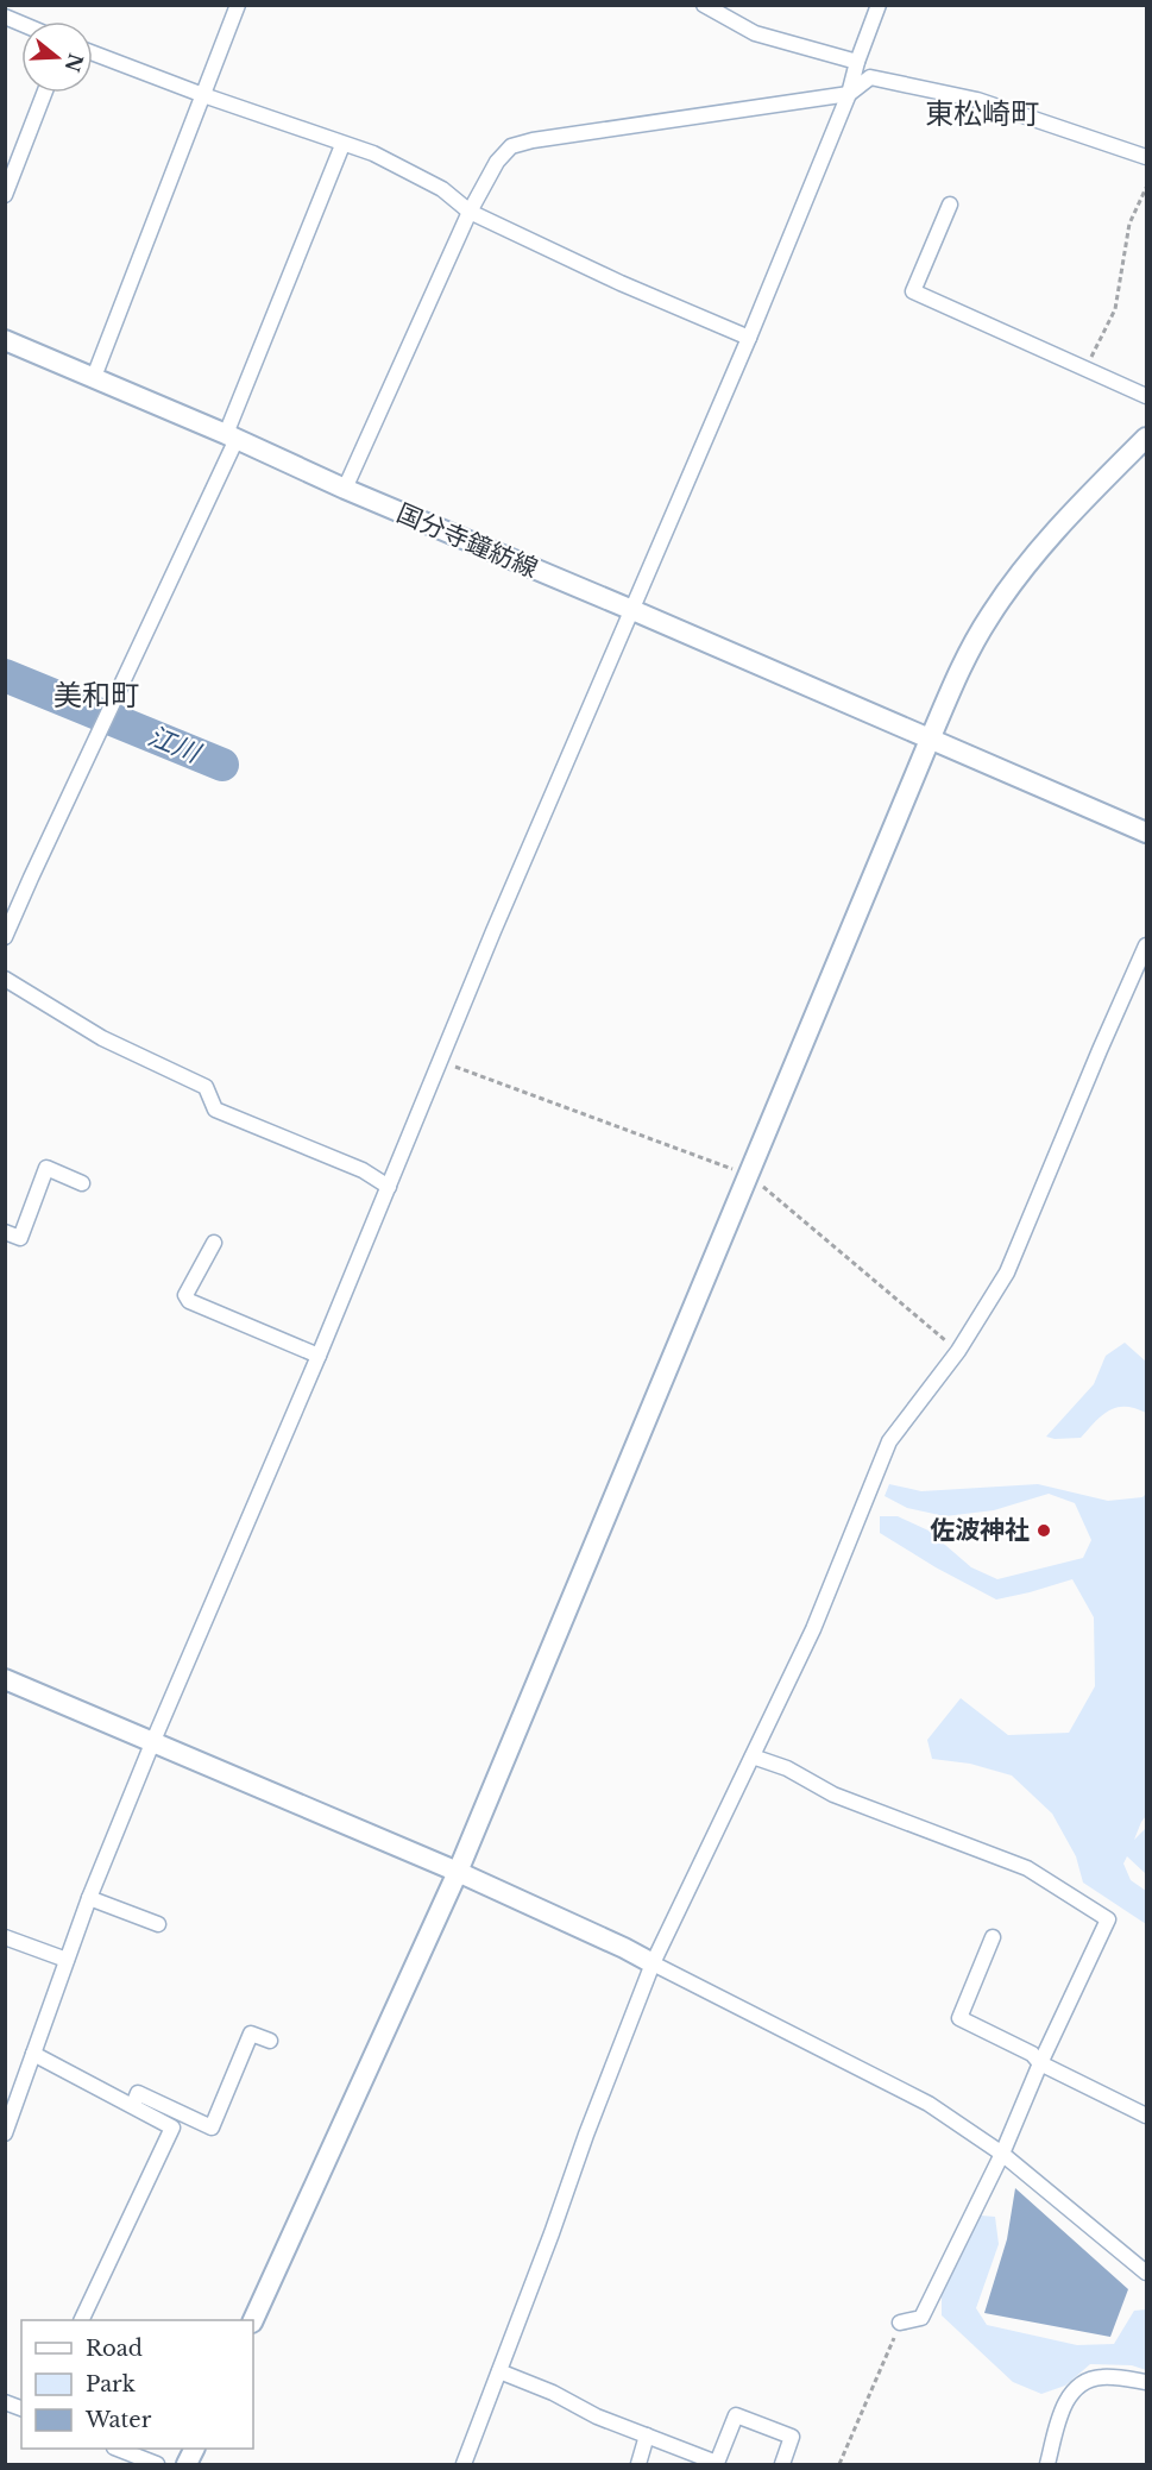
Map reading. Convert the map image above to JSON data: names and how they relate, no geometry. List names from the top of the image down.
{
  "streets": {
    "street": ["国分寺鐘紡線"]
  },
  "districts": ["東松崎町", "美和町"],
  "water": ["江川"],
  "places": ["佐波神社"],
  "legend": ["Road", "Park", "Water"],
  "north": "right"
}
